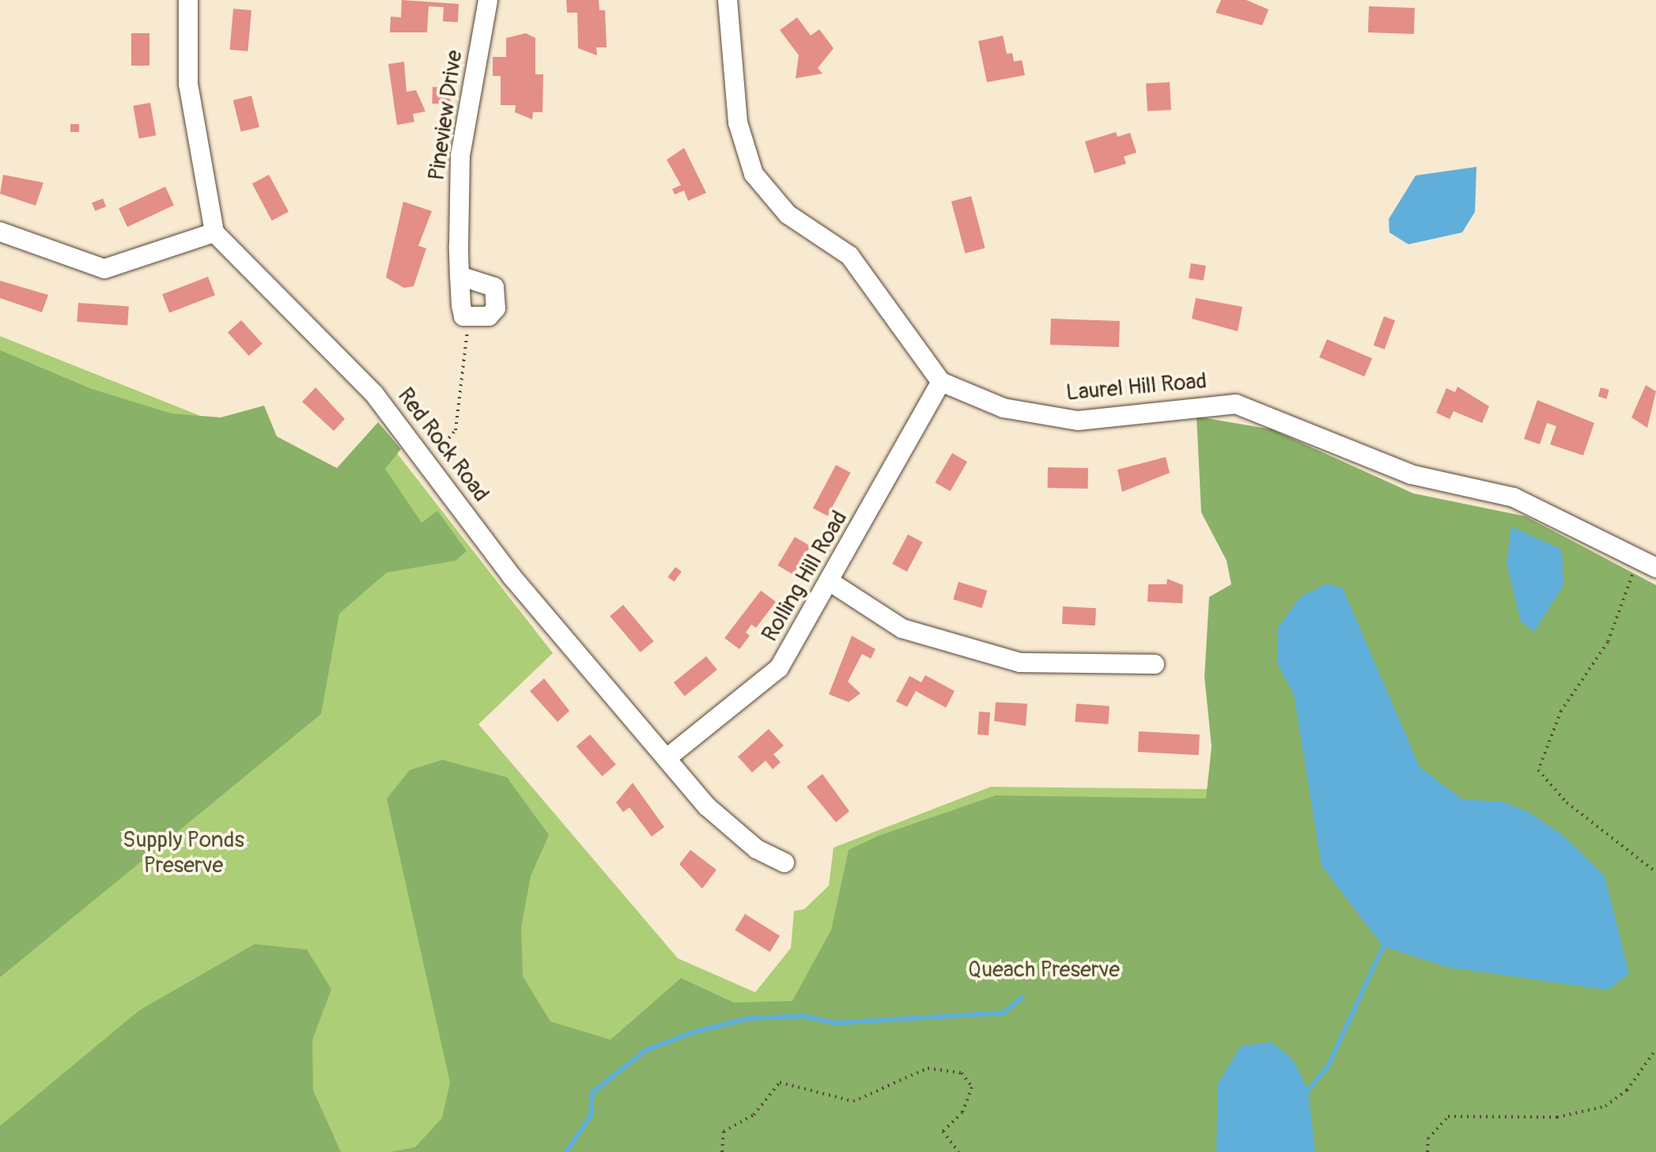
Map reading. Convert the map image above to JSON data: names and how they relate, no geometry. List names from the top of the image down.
{
  "streets": {
    "street": [
      "Pineview Drive",
      "Laurel Hill Road",
      "Red Rock Road",
      "Rolling Hill Road"
    ]
  },
  "crossings": [
    ["Laurel Hill Road", "Rolling Hill Road"],
    ["Red Rock Road", "Rolling Hill Road"]
  ],
  "parks": ["Supply Ponds Preserve", "Queach Preserve"]
}
